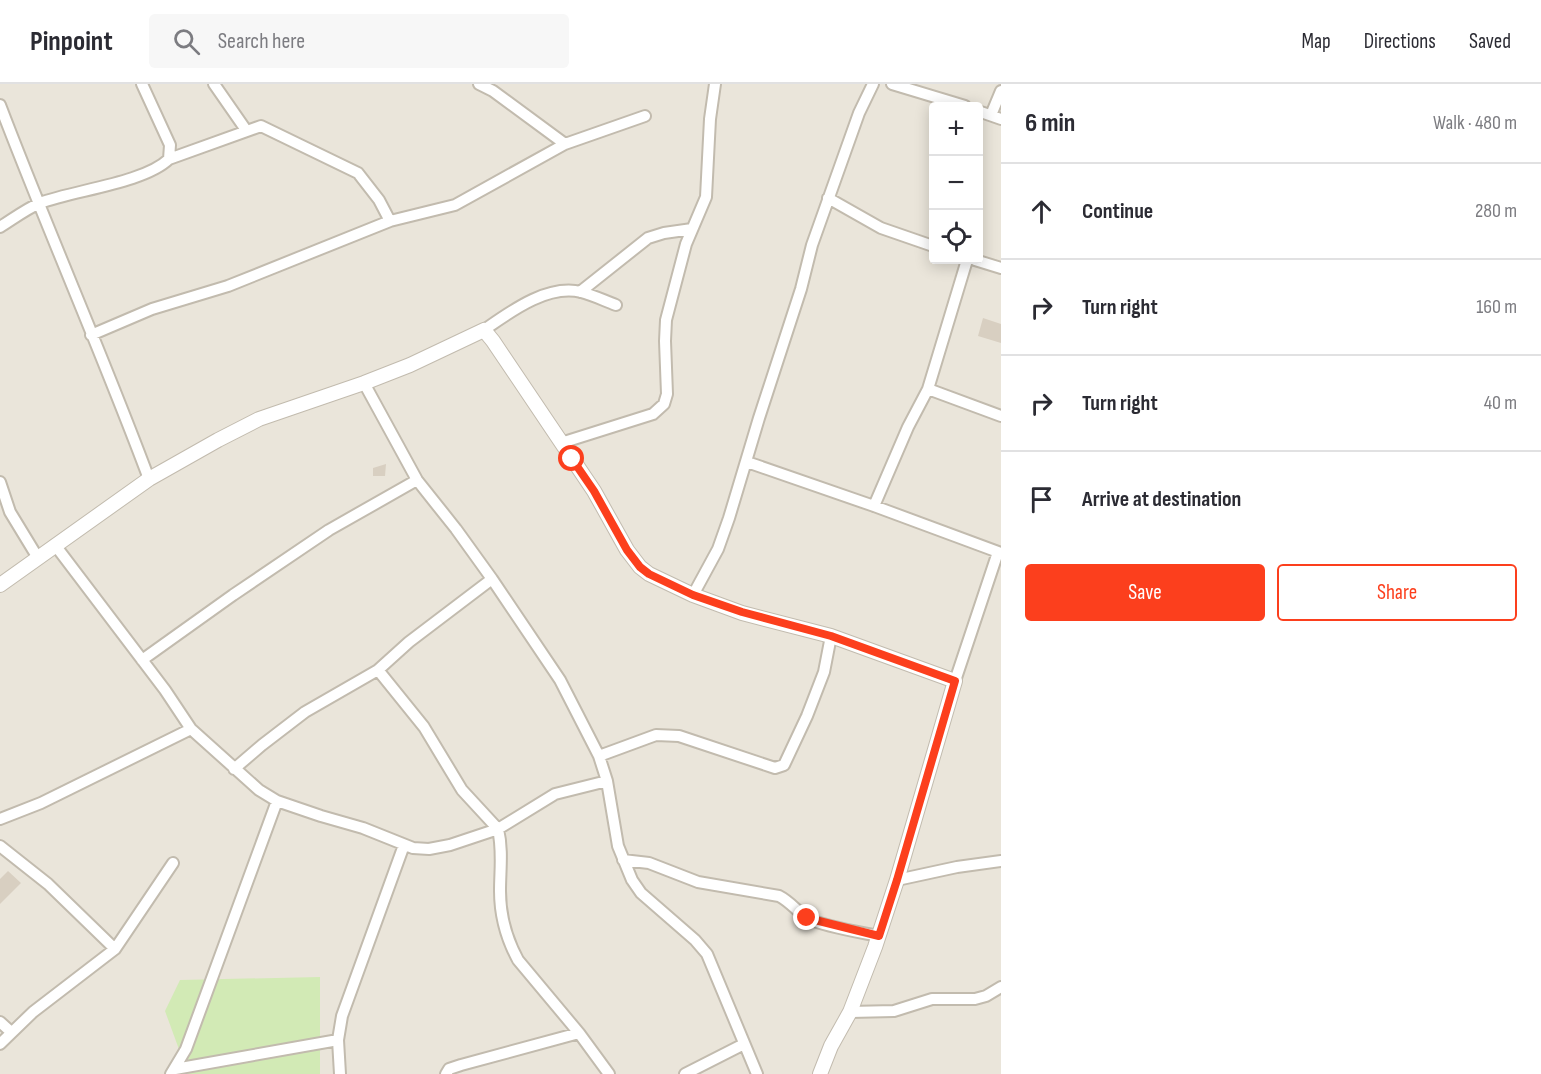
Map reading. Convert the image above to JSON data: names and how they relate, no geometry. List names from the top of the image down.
{
  "page": {
    "header": "Pinpoint",
    "search": "Search here",
    "nav": ["Map", "Directions", "Saved"],
    "heading": ["6 min", "Walk · 480 m"],
    "map_buttons": ["+", "−"],
    "list": [
      ["Continue", "280 m"],
      ["Turn right", "160 m"],
      ["Turn right", "40 m"],
      "Arrive at destination"
    ],
    "buttons": ["Save", "Share"]
  }
}
